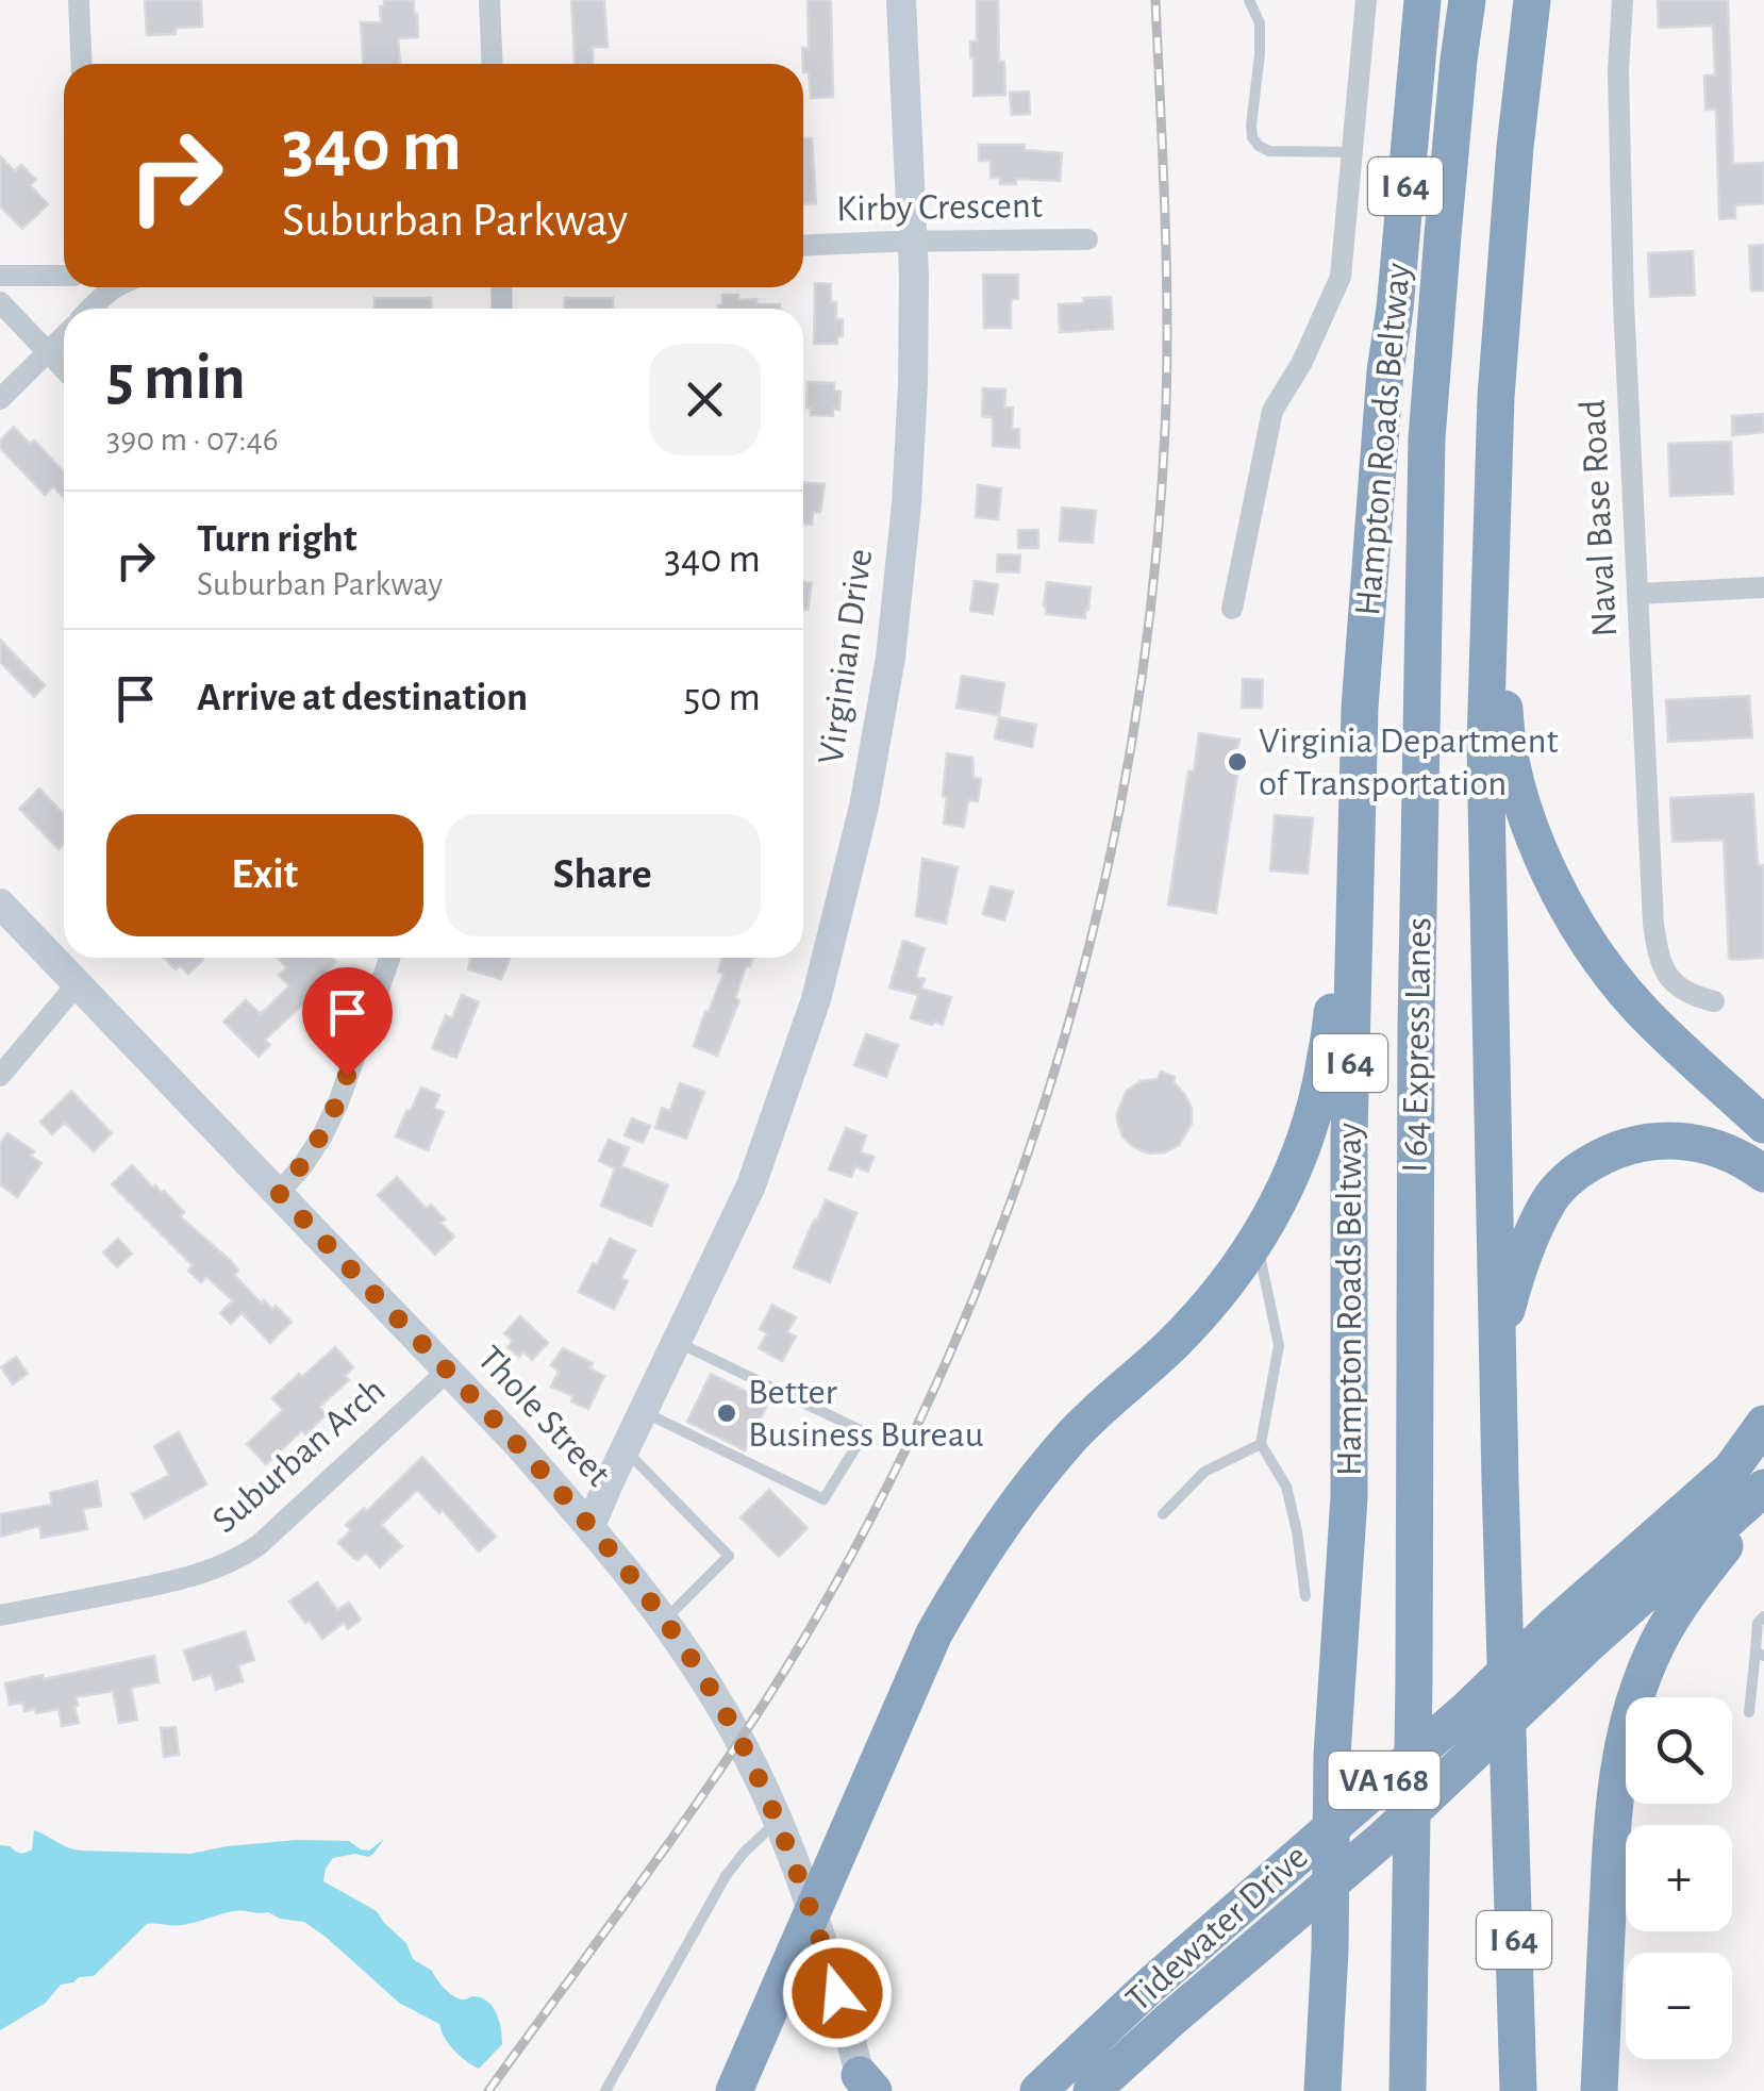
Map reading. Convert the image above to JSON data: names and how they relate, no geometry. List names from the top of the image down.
{
  "streets": {
    "highway": [
      "I 64",
      "Hampton Roads Beltway",
      "I 64 Express Lanes",
      "VA 168",
      "Tidewater Drive"
    ],
    "street": [
      "Kirby Crescent",
      "Naval Base Road",
      "Virginian Drive",
      "Thole Street",
      "Suburban Arch"
    ]
  },
  "crossings": [
    ["Kirby Crescent", "Virginian Drive"],
    ["Virginian Drive", "Thole Street"],
    ["Thole Street", "Suburban Arch"]
  ],
  "places": ["Virginia Department of Transportation", "Better Business Bureau"],
  "page": {
    "turn": ["340 m", "Suburban Parkway"],
    "heading": ["5 min", "390 m · 07:46"],
    "list": [
      {
        "name": "Turn right",
        "note": "Suburban Parkway",
        "value": "340 m"
      },
      {
        "name": "Arrive at destination",
        "value": "50 m"
      }
    ],
    "buttons": ["Exit", "Share"],
    "map_buttons": ["+", "−"]
  }
}
